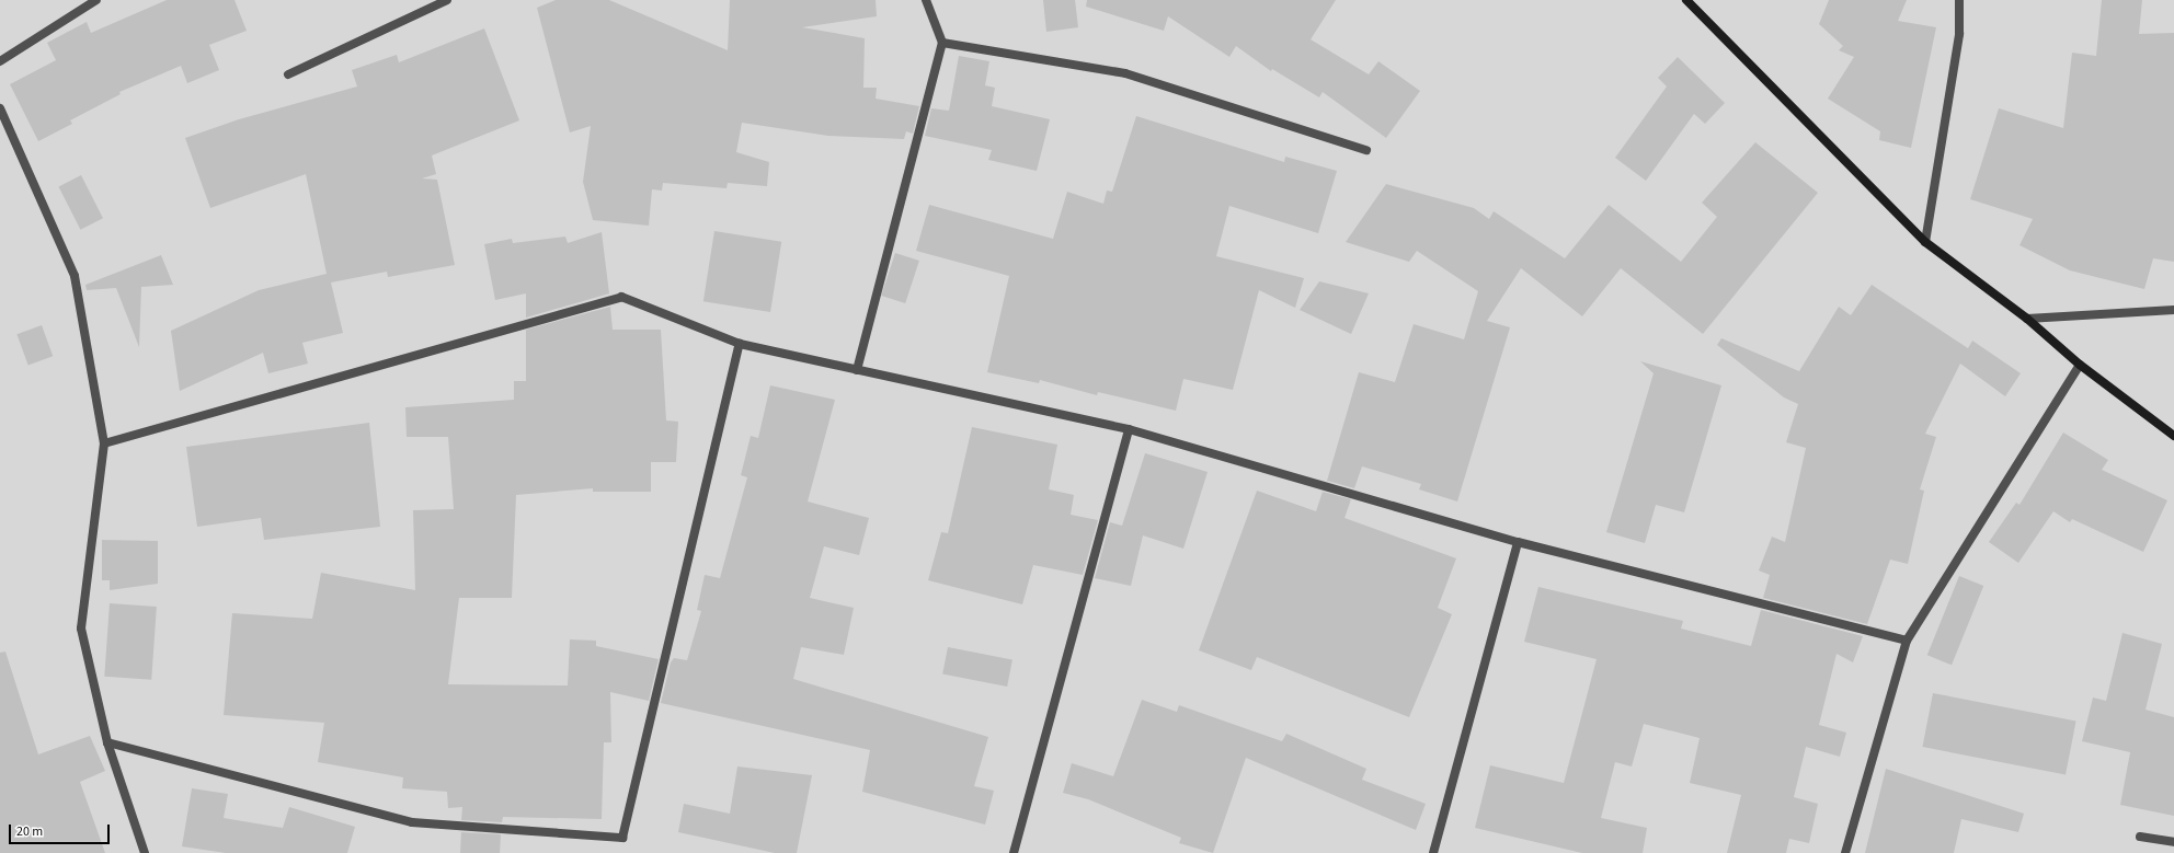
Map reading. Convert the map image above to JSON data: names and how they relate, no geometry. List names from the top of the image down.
{
  "scale_bar": "20 m"
}
